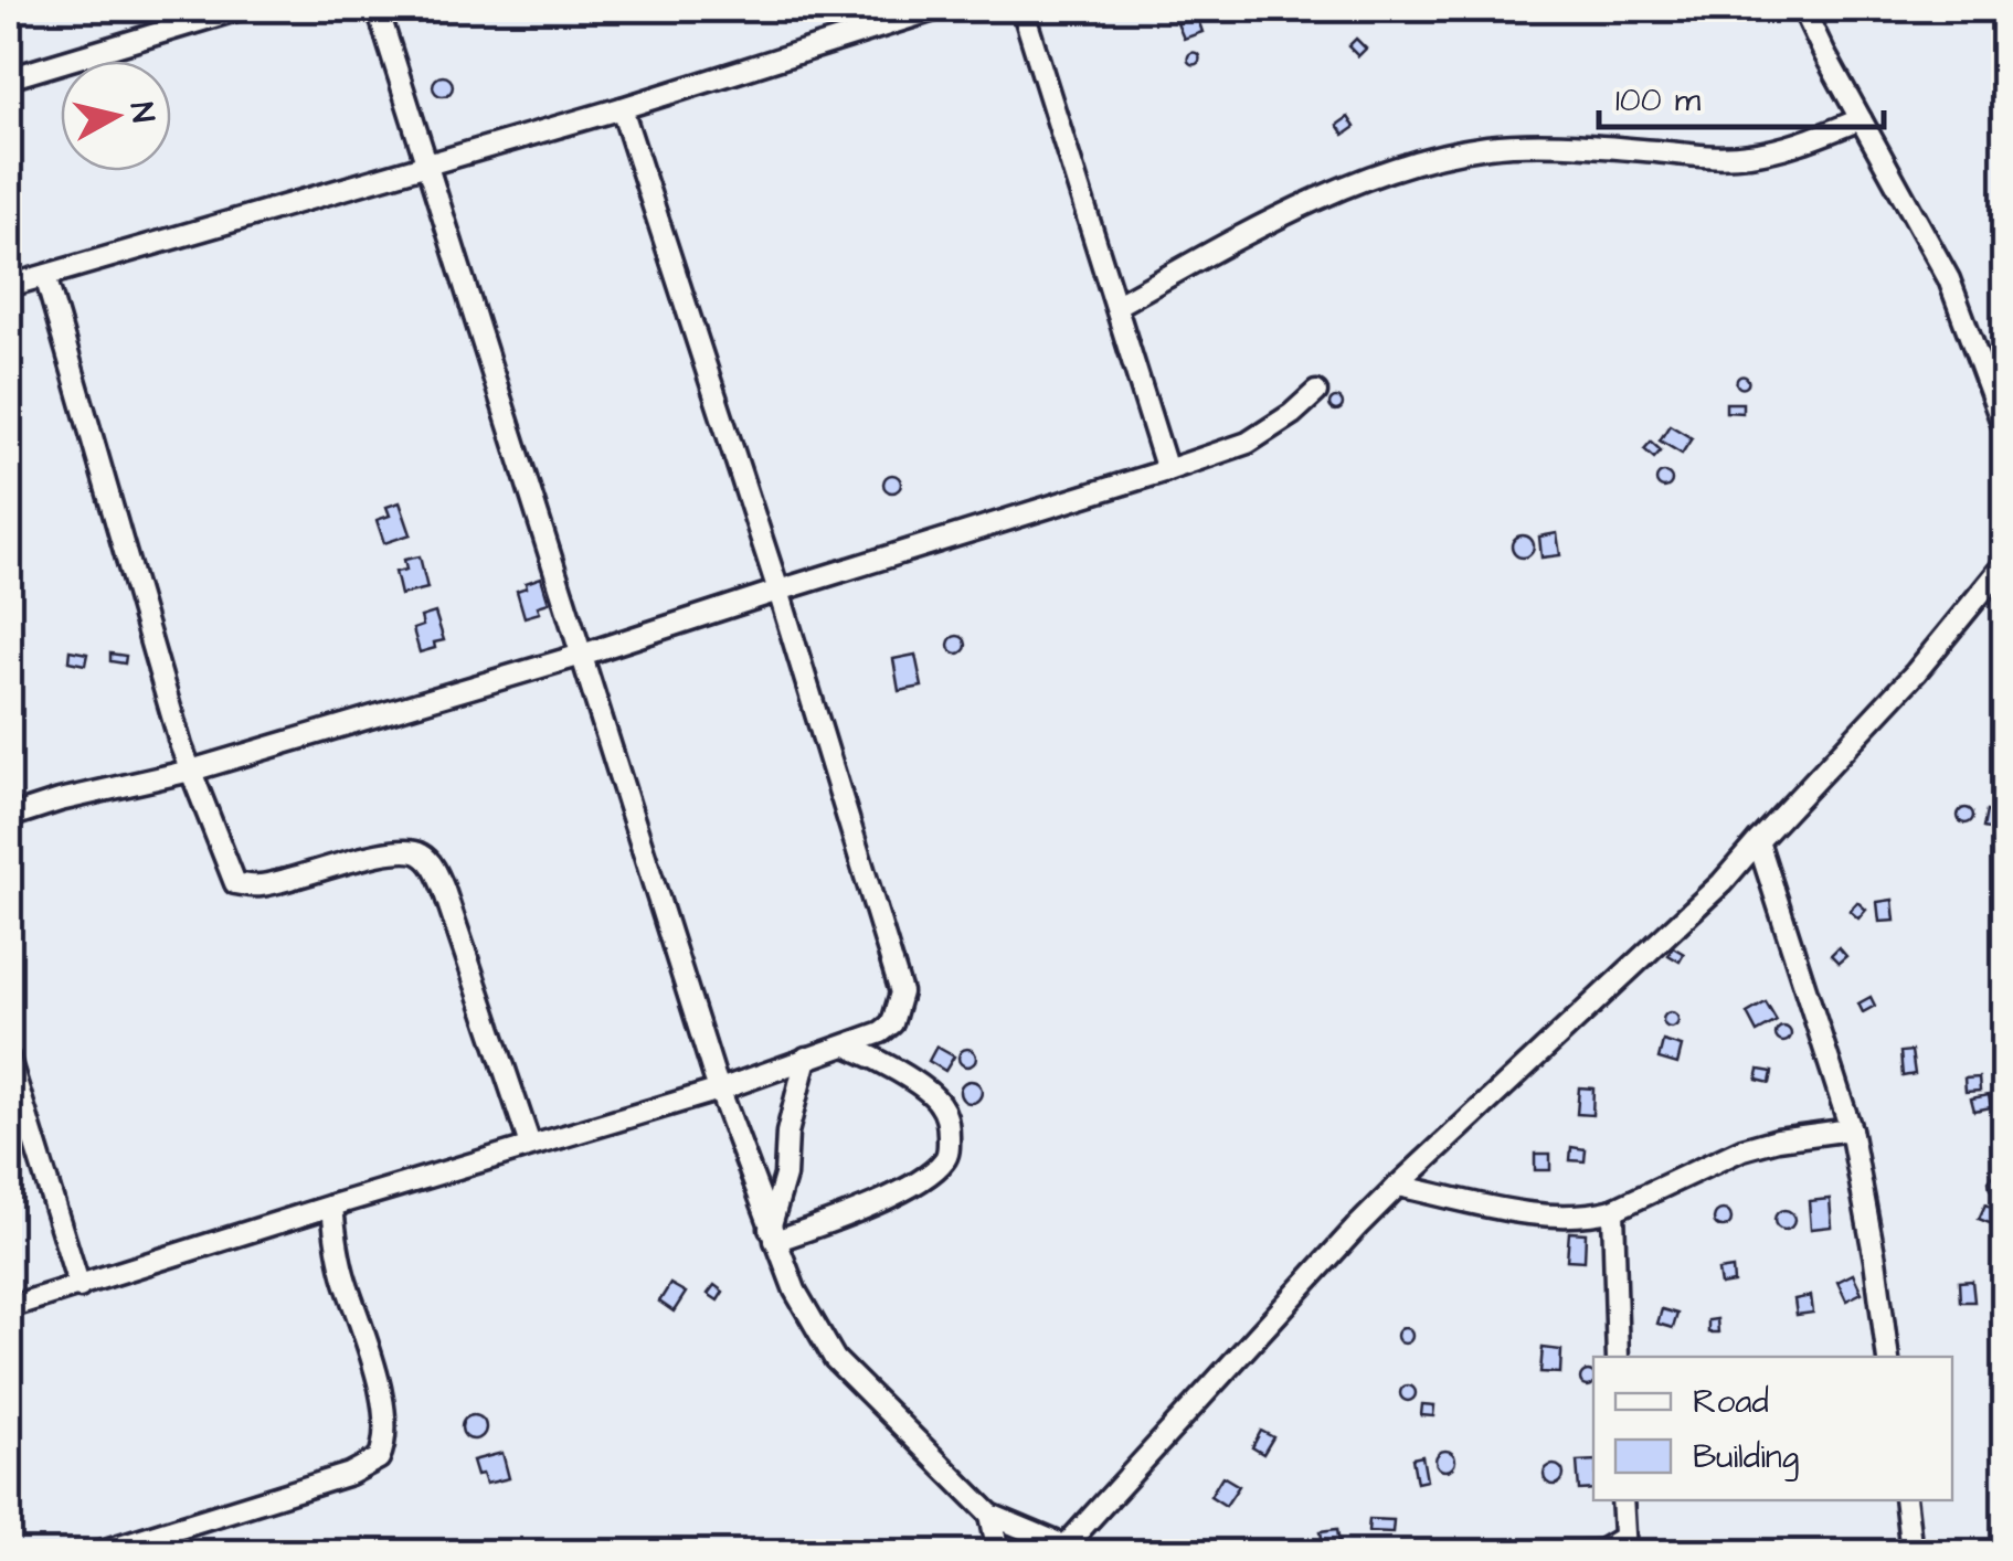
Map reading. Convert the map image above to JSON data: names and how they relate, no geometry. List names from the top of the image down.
{
  "legend": ["Road", "Building"],
  "scale_bar": "100 m",
  "north": "right"
}
